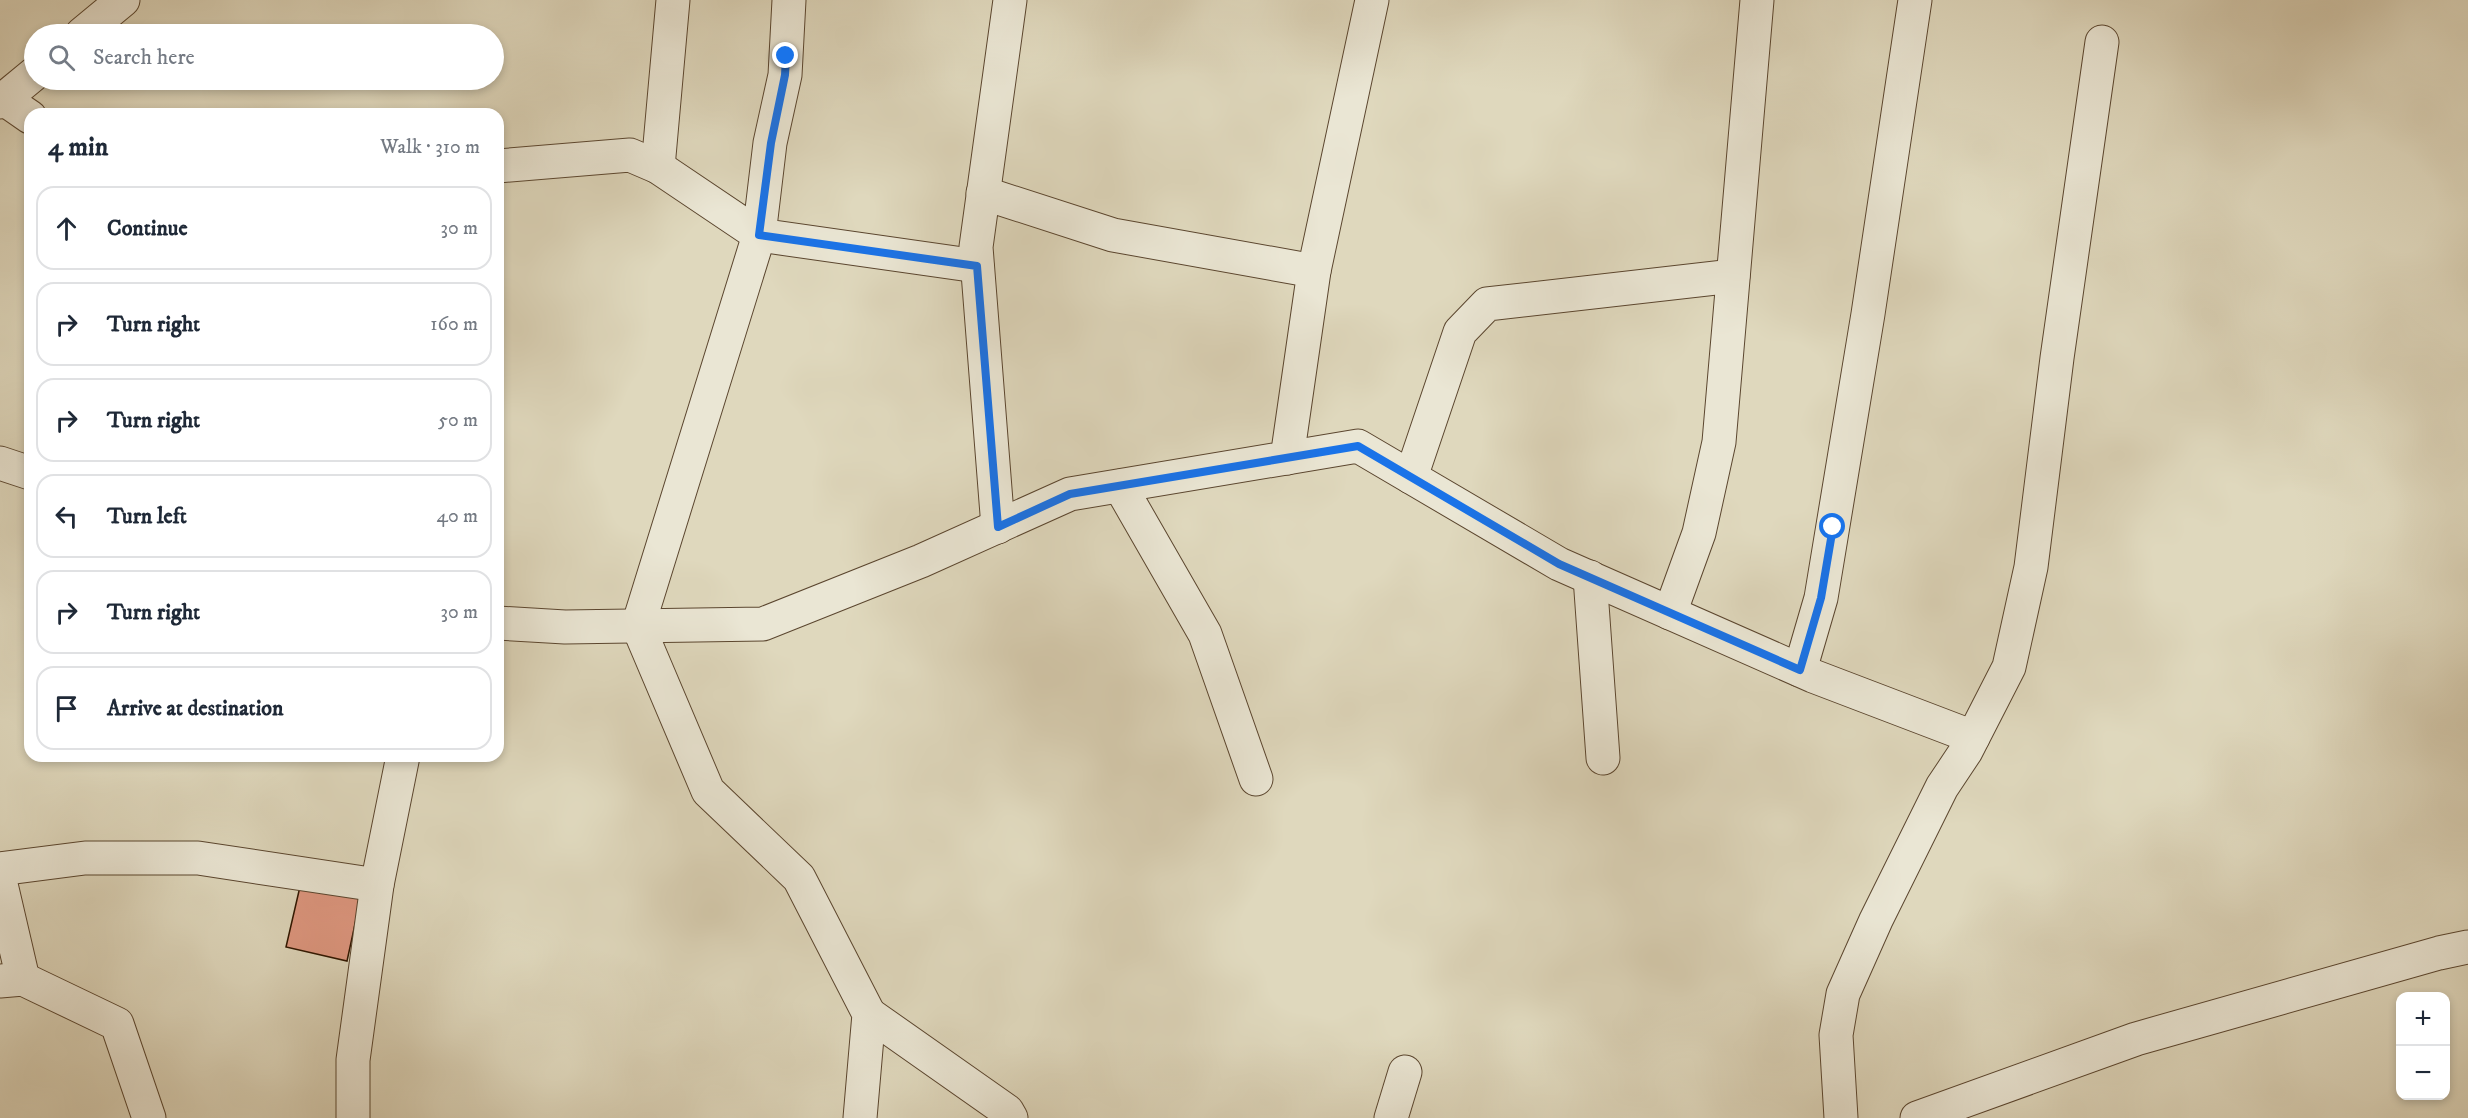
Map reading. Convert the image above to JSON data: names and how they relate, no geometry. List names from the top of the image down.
{
  "page": {
    "search": "Search here",
    "heading": ["4 min", "Walk · 310 m"],
    "list": [
      ["Continue", "30 m"],
      ["Turn right", "160 m"],
      ["Turn right", "50 m"],
      ["Turn left", "40 m"],
      ["Turn right", "30 m"],
      "Arrive at destination"
    ],
    "map_buttons": ["+", "−"]
  }
}
